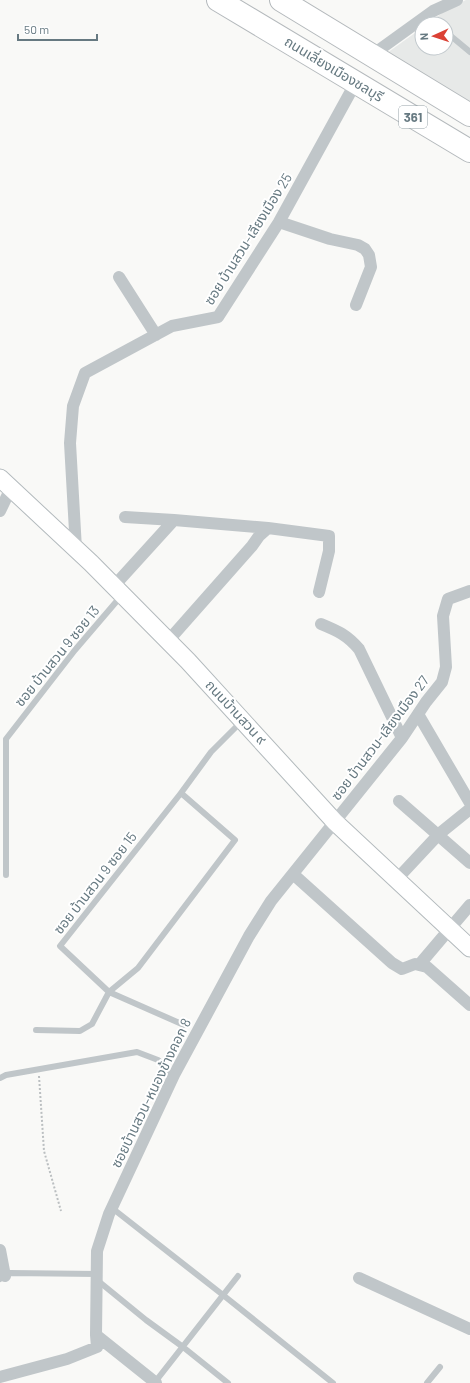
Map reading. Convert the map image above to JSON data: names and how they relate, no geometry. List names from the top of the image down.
{
  "streets": {
    "highway": ["ถนนเลี่ยงเมืองชลบุรี", "361"],
    "street": [
      "ซอย บ้านสวน-เลียงเมือง 25",
      "ถนนบ้านสวน ๙",
      "ซอย บ้านสวน-เลียงเมือง 27",
      "ซอยบ้านสวน-หนองข้างคอก 8"
    ],
    "lane": ["ซอย บ้านสวน 9 ซอย 13", "ซอย บ้านสวน 9 ซอย 15"]
  },
  "crossings": [
    ["ถนนเลี่ยงเมืองชลบุรี", "ซอย บ้านสวน-เลียงเมือง 25"],
    ["ซอย บ้านสวน-เลียงเมือง 25", "ถนนบ้านสวน ๙"],
    ["ซอย บ้านสวน 9 ซอย 13", "ถนนบ้านสวน ๙"],
    ["ถนนบ้านสวน ๙", "ซอย บ้านสวน-เลียงเมือง 27"],
    ["ถนนบ้านสวน ๙", "ซอย บ้านสวน 9 ซอย 15"],
    ["ถนนบ้านสวน ๙", "ซอยบ้านสวน-หนองข้างคอก 8"],
    ["ซอย บ้านสวน-เลียงเมือง 27", "ซอยบ้านสวน-หนองข้างคอก 8"]
  ],
  "scale_bar": "50 m",
  "north": "left"
}
